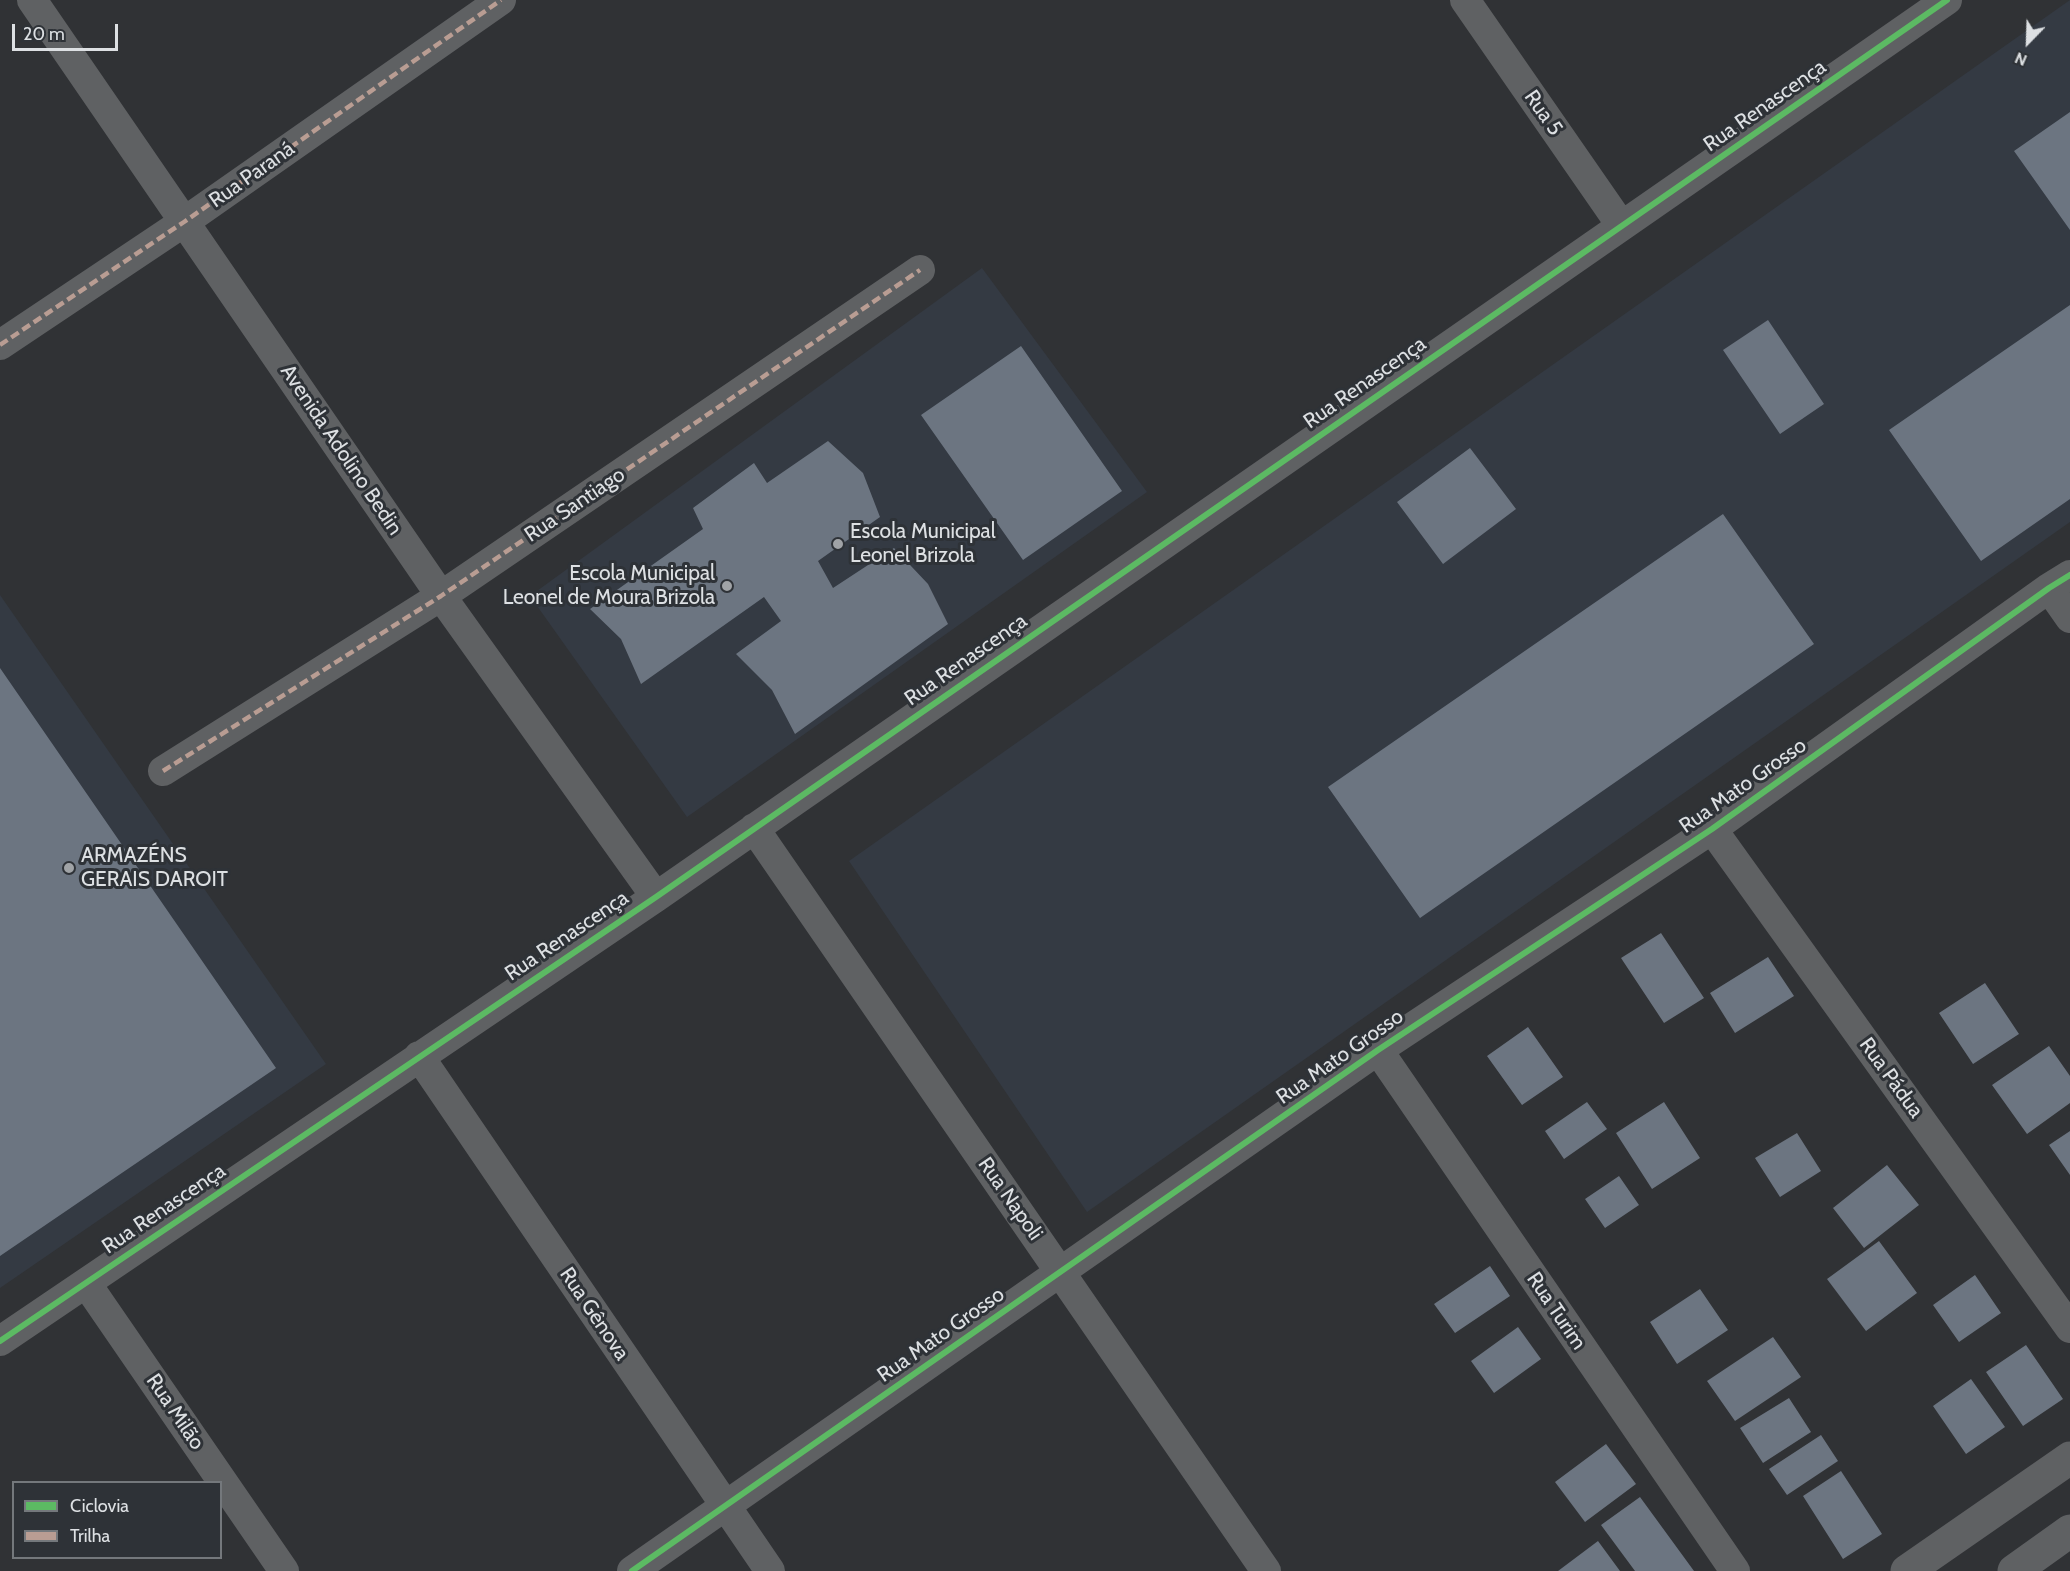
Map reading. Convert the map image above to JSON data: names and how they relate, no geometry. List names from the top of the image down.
{
  "streets": {
    "street": [
      "Rua Renascença",
      "Rua 5",
      "Rua Paraná",
      "Avenida Adolino Bedin",
      "Rua Santiago",
      "Rua Mato Grosso",
      "Rua Pádua",
      "Rua Napoli",
      "Rua Turim",
      "Rua Gênova",
      "Rua Milão"
    ]
  },
  "crossings": [
    ["Rua Renascença", "Rua 5"],
    ["Rua Renascença", "Avenida Adolino Bedin"],
    ["Rua Renascença", "Rua Napoli"],
    ["Rua Renascença", "Rua Gênova"],
    ["Rua Renascença", "Rua Milão"],
    ["Rua Paraná", "Avenida Adolino Bedin"],
    ["Avenida Adolino Bedin", "Rua Santiago"],
    ["Rua Mato Grosso", "Rua Pádua"],
    ["Rua Mato Grosso", "Rua Napoli"],
    ["Rua Mato Grosso", "Rua Turim"],
    ["Rua Mato Grosso", "Rua Gênova"]
  ],
  "places": ["Escola Municipal Leonel Brizola", "Escola Municipal Leonel de Moura Brizola", "ARMAZÉNS GERAIS DAROIT"],
  "legend": ["Ciclovia", "Trilha"],
  "scale_bar": "20 m",
  "north": "bottom left"
}
